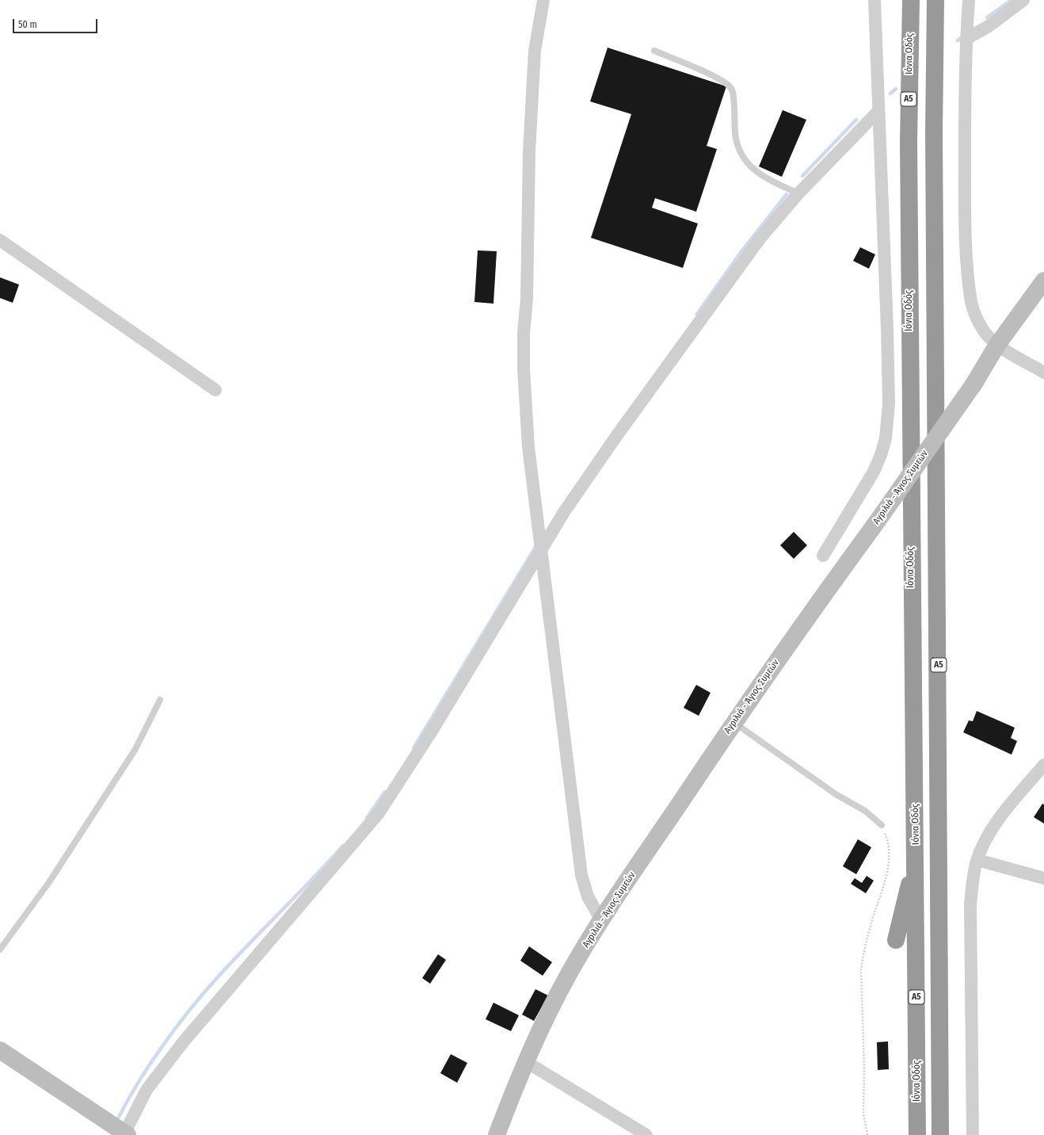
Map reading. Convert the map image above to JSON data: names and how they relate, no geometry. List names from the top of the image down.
{
  "streets": {
    "highway": ["Ιόνια Οδός", "Α5"],
    "main road": ["Αγριλιά - Άγιος Συμεών"]
  },
  "scale_bar": "50 m"
}
